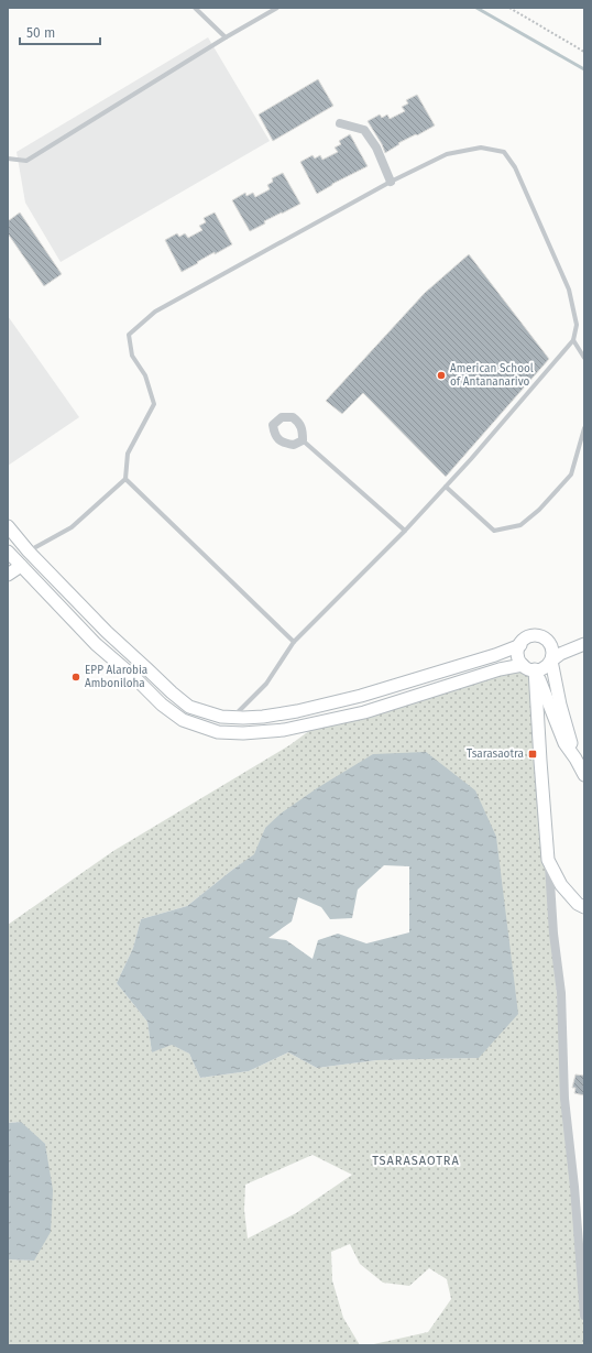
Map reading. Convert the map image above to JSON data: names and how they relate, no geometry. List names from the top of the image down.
{
  "districts": ["TSARASAOTRA"],
  "places": {
    "other": ["American School of Antananarivo", "EPP Alarobia Amboniloha"],
    "transit": ["Tsarasaotra"]
  },
  "scale_bar": "50 m"
}
